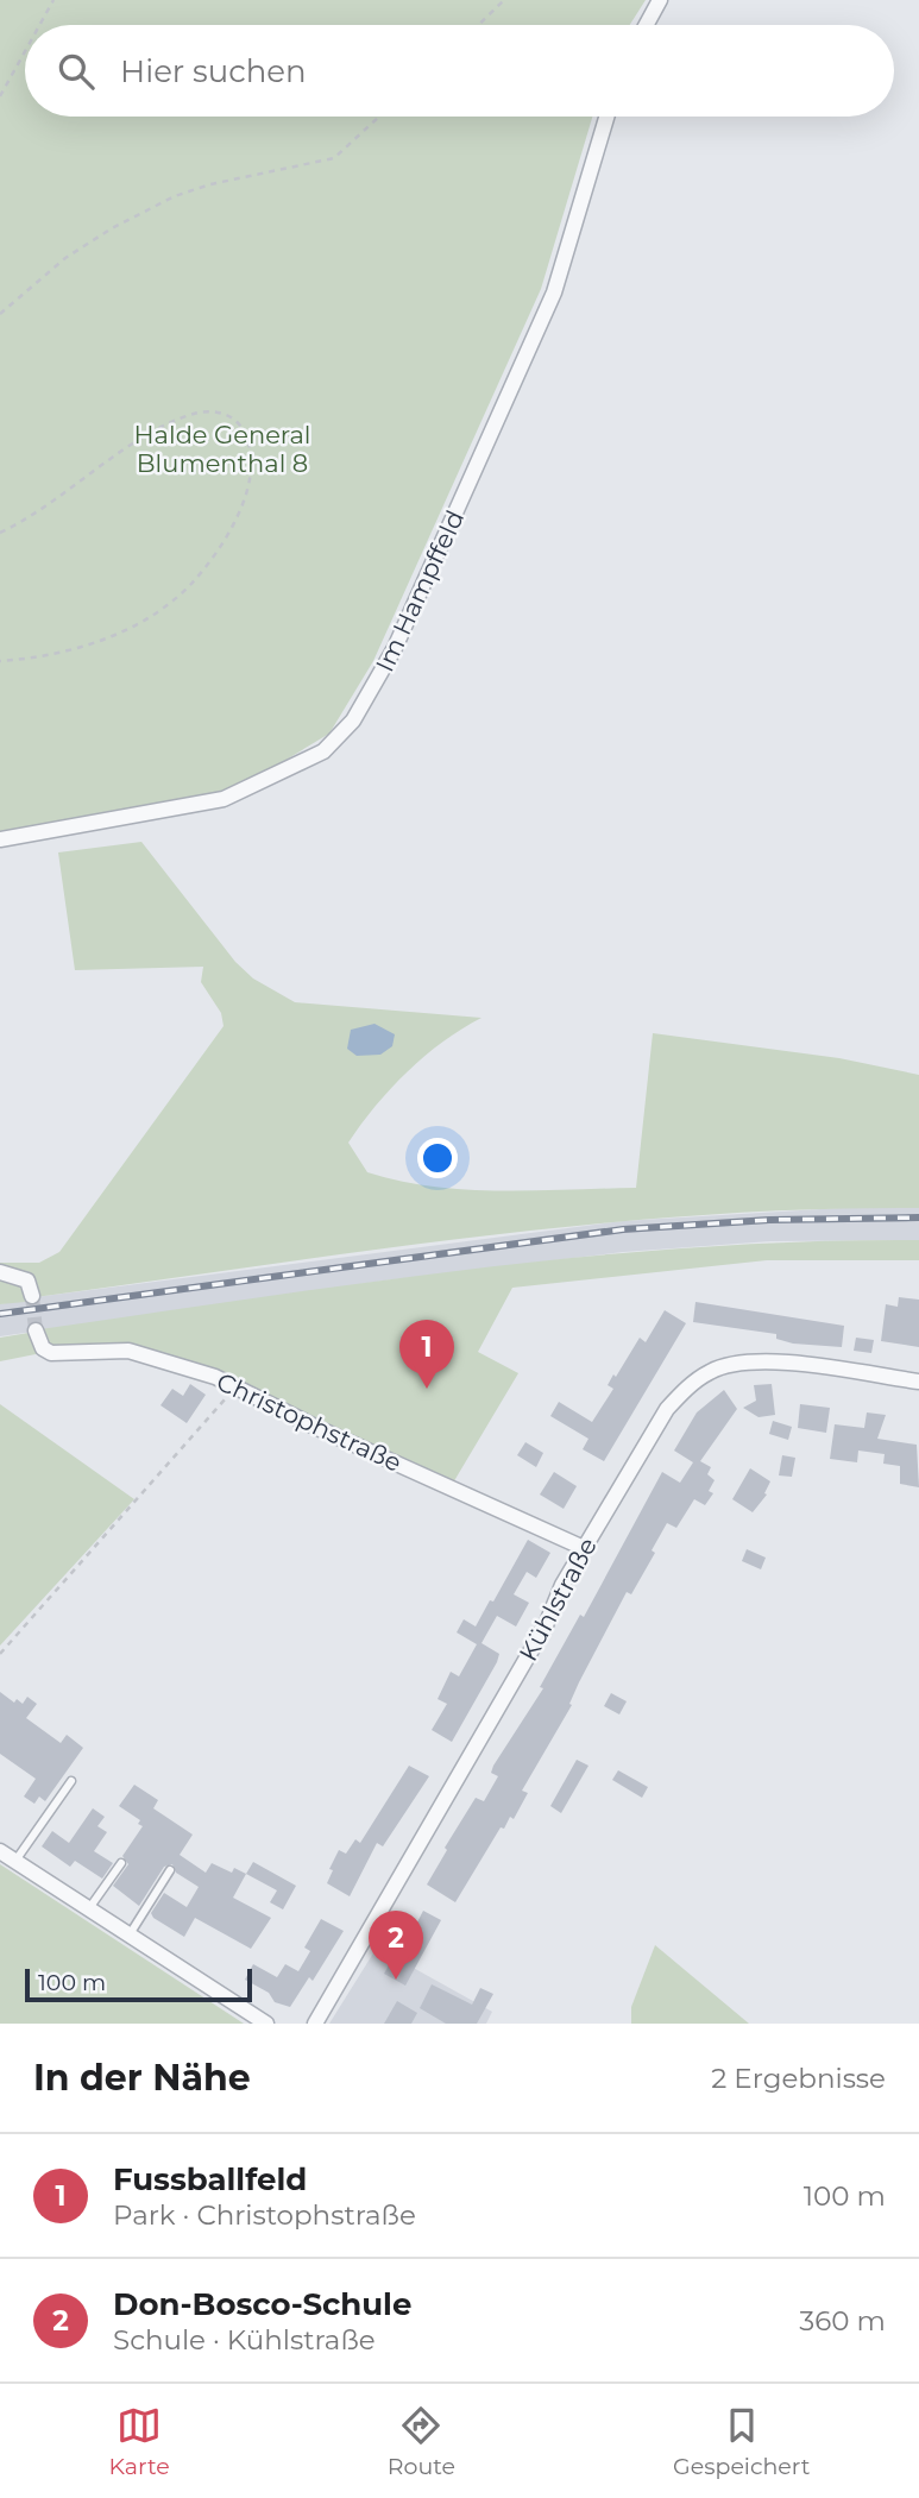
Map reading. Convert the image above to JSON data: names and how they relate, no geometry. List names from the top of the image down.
{
  "streets": {
    "street": ["Im Hampffeld", "Christophstraße", "Kühlstraße"]
  },
  "crossings": [
    ["Christophstraße", "Kühlstraße"]
  ],
  "parks": ["Halde General Blumenthal 8"],
  "scale_bar": "100 m",
  "page": {
    "search": "Hier suchen",
    "pins": ["1", "2"],
    "scale": "100 m",
    "heading": ["In der Nähe", "2 Ergebnisse"],
    "list": [
      {
        "mark": "1",
        "name": "Fussballfeld",
        "note": "Park · Christophstraße",
        "value": "100 m"
      },
      {
        "mark": "2",
        "name": "Don-Bosco-Schule",
        "note": "Schule · Kühlstraße",
        "value": "360 m"
      }
    ],
    "nav": ["Karte", "Route", "Gespeichert"]
  }
}
